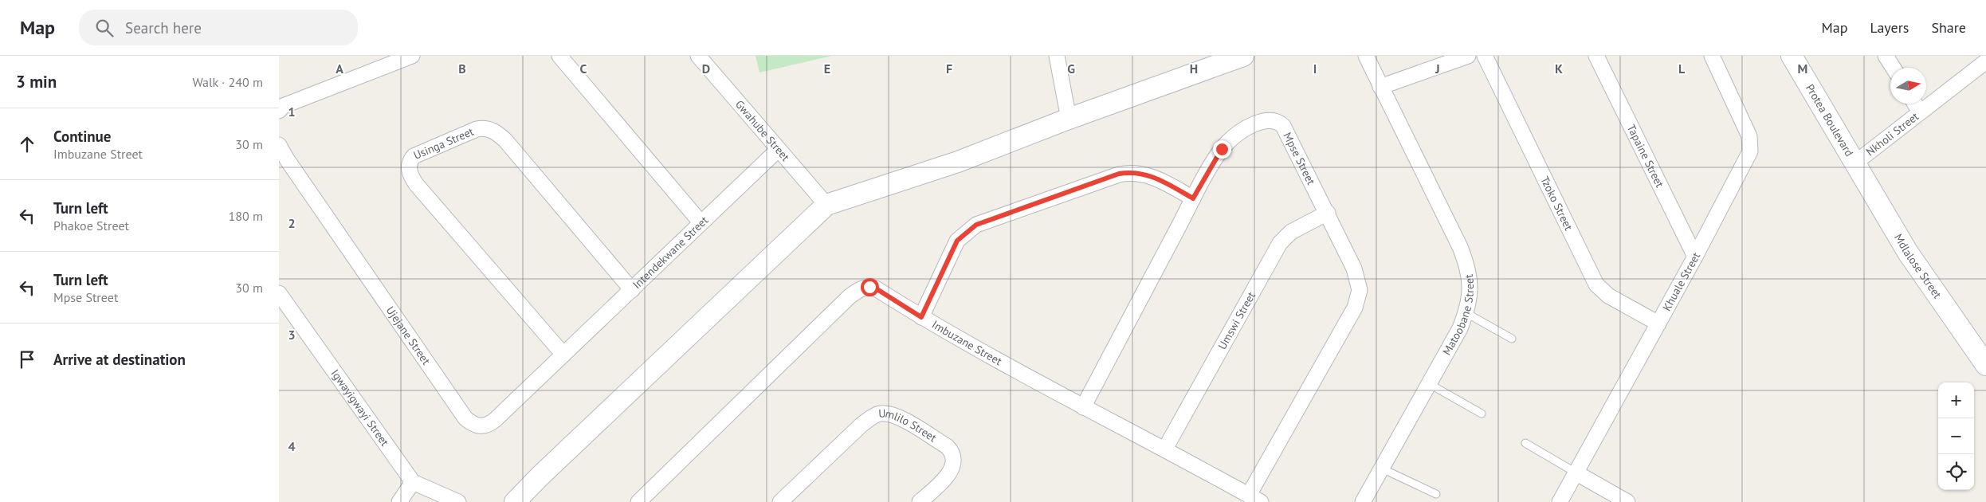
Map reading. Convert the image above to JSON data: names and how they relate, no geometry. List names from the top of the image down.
{
  "streets": {
    "street": [
      "Protea Boulevard",
      "Gwahube Street",
      "Nkholi Street",
      "Usinga Street",
      "Tapaine Street",
      "Mpse Street",
      "Tzoko Street",
      "Intendekwane Street",
      "Mdlalose Street",
      "Khuale Street",
      "Matoobane Street",
      "Umswi Street",
      "Ujejane Street",
      "Imbuzane Street",
      "Igwayigwayi Street",
      "Umlilo Street"
    ]
  },
  "crossings": [
    ["Protea Boulevard", "Nkholi Street"],
    ["Protea Boulevard", "Mdlalose Street"],
    ["Gwahube Street", "Intendekwane Street"],
    ["Nkholi Street", "Mdlalose Street"],
    ["Usinga Street", "Intendekwane Street"],
    ["Usinga Street", "Ujejane Street"],
    ["Tapaine Street", "Khuale Street"],
    ["Mpse Street", "Umswi Street"],
    ["Mpse Street", "Imbuzane Street"],
    ["Tzoko Street", "Khuale Street"],
    ["Intendekwane Street", "Ujejane Street"],
    ["Umswi Street", "Imbuzane Street"]
  ],
  "north": "right",
  "page": {
    "header": "Map",
    "search": "Search here",
    "nav": ["Map", "Layers", "Share"],
    "heading": ["3 min", "Walk · 240 m"],
    "list": [
      ["Continue", "Imbuzane Street", "30 m"],
      ["Turn left", "Phakoe Street", "180 m"],
      ["Turn left", "Mpse Street", "30 m"],
      "Arrive at destination"
    ],
    "map_buttons": ["+", "−"]
  },
  "grid": {
    "columns": [
      "A",
      "B",
      "C",
      "D",
      "E",
      "F",
      "G",
      "H",
      "I",
      "J",
      "K",
      "L",
      "M"
    ],
    "rows": [
      "1",
      "2",
      "3",
      "4"
    ]
  }
}
